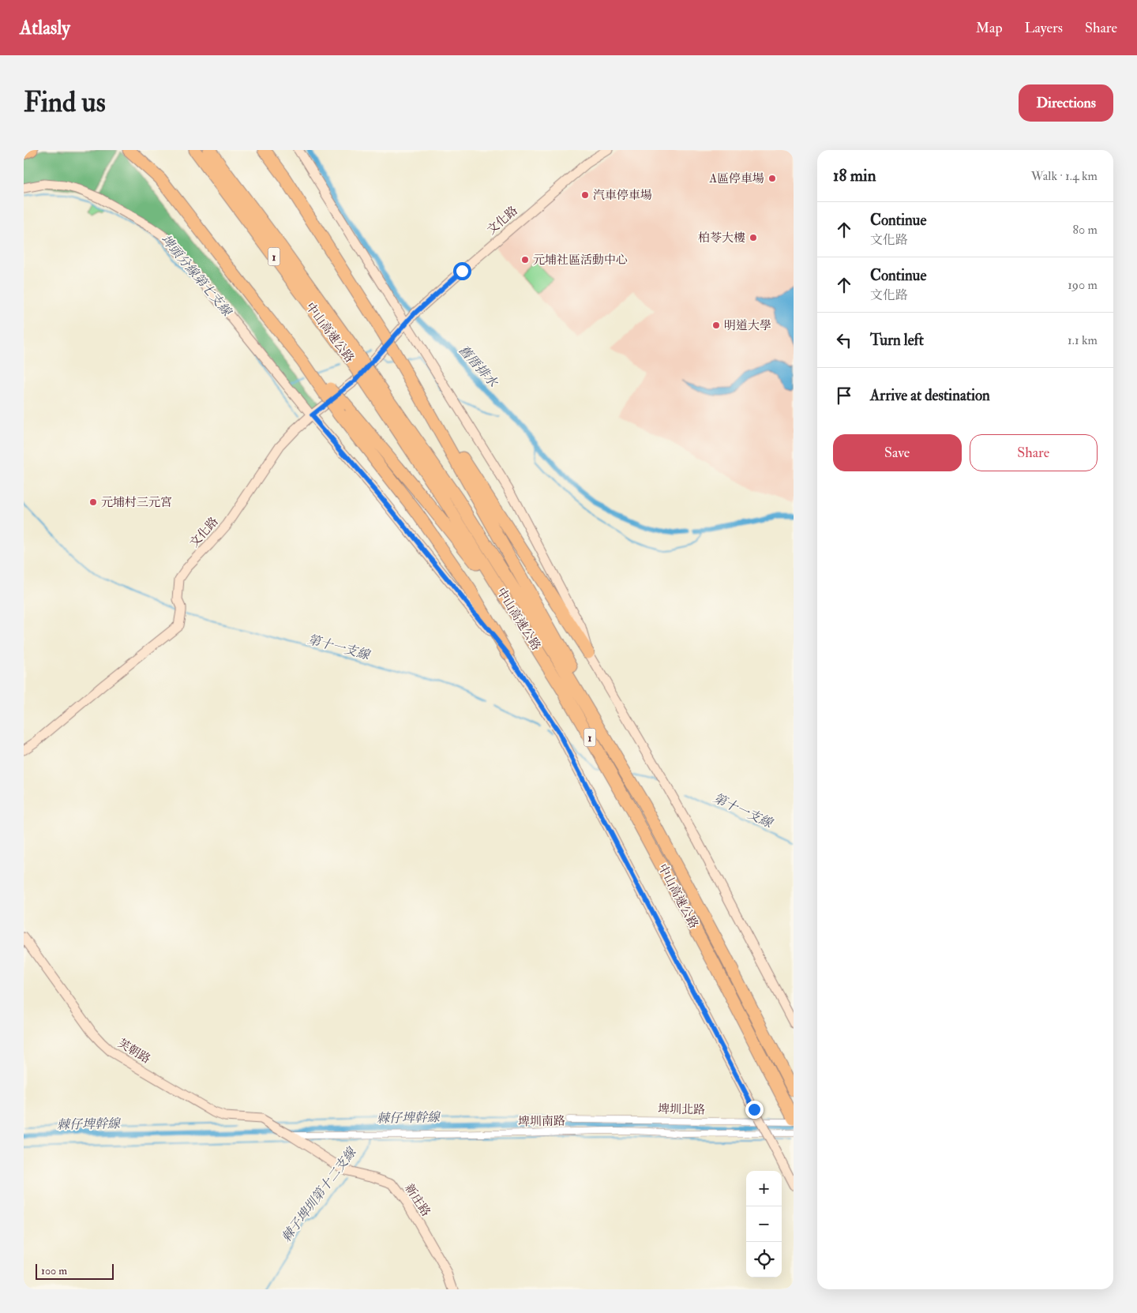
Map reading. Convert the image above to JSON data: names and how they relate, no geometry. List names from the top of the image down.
{
  "streets": {
    "highway": ["1", "中山高速公路"],
    "street": [
      "文化路",
      "芙朝路",
      "埤圳北路",
      "埤圳南路",
      "新庄路"
    ]
  },
  "crossings": [
    ["芙朝路", "埤圳南路"],
    ["芙朝路", "新庄路"],
    ["埤圳南路", "新庄路"]
  ],
  "water": [
    "埤頭分線第七支線",
    "舊厝排水",
    "第十一支線",
    "棘仔埤幹線",
    "棘子埤圳第十二支線"
  ],
  "places": [
    "A區停車場",
    "汽車停車場",
    "柏苓大樓",
    "元埔社區活動中心",
    "明道大學",
    "元埔村三元宮"
  ],
  "scale_bar": "100 m",
  "page": {
    "header": "Atlasly",
    "nav": ["Map", "Layers", "Share"],
    "buttons": [
      "Directions",
      ["Save", "Share"]
    ],
    "title": "Find us",
    "heading": ["18 min", "Walk · 1.4 km"],
    "list": [
      ["Continue", "文化路", "80 m"],
      ["Continue", "文化路", "190 m"],
      ["Turn left", "1.1 km"],
      "Arrive at destination"
    ],
    "map_buttons": ["+", "−"],
    "scale": "100 m"
  }
}
